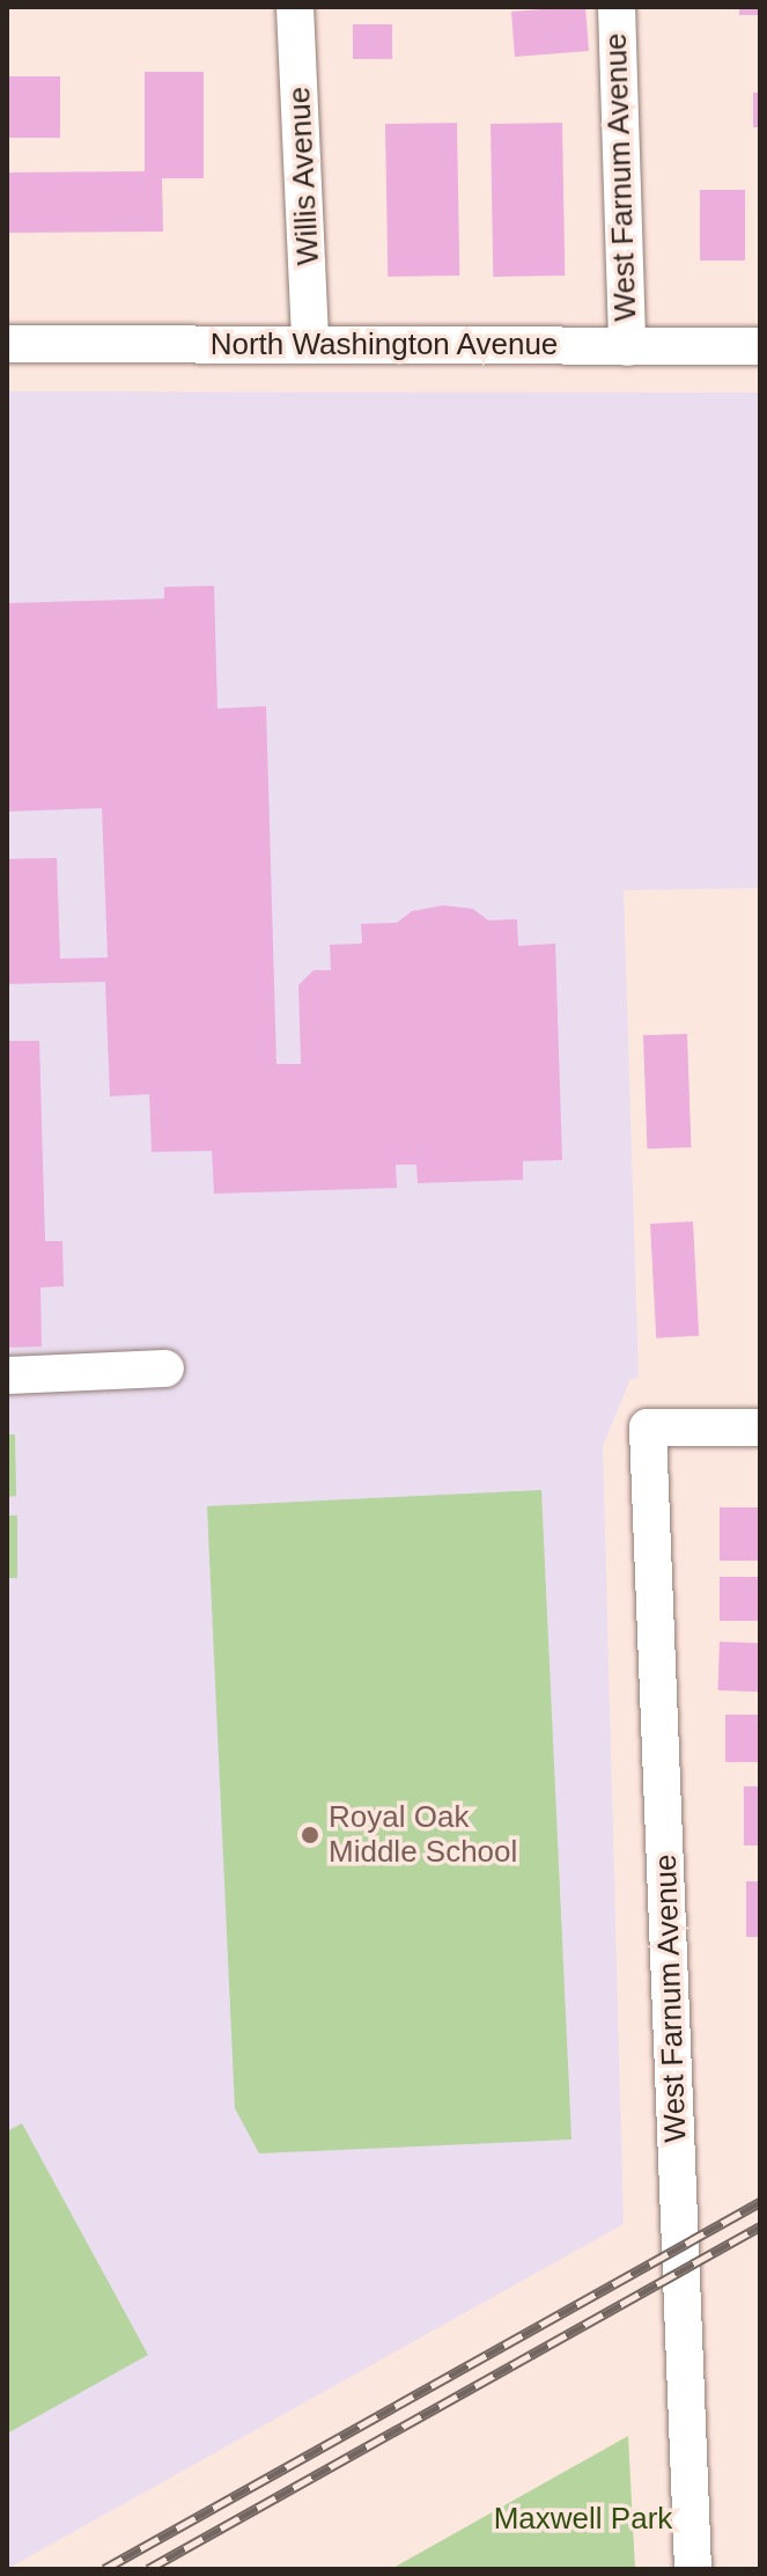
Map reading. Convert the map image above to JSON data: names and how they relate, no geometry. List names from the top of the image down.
{
  "streets": {
    "street": ["Willis Avenue", "West Farnum Avenue", "North Washington Avenue"]
  },
  "crossings": [
    ["Willis Avenue", "North Washington Avenue"],
    ["West Farnum Avenue", "North Washington Avenue"]
  ],
  "parks": ["Maxwell Park"],
  "places": ["Royal Oak Middle School"]
}
